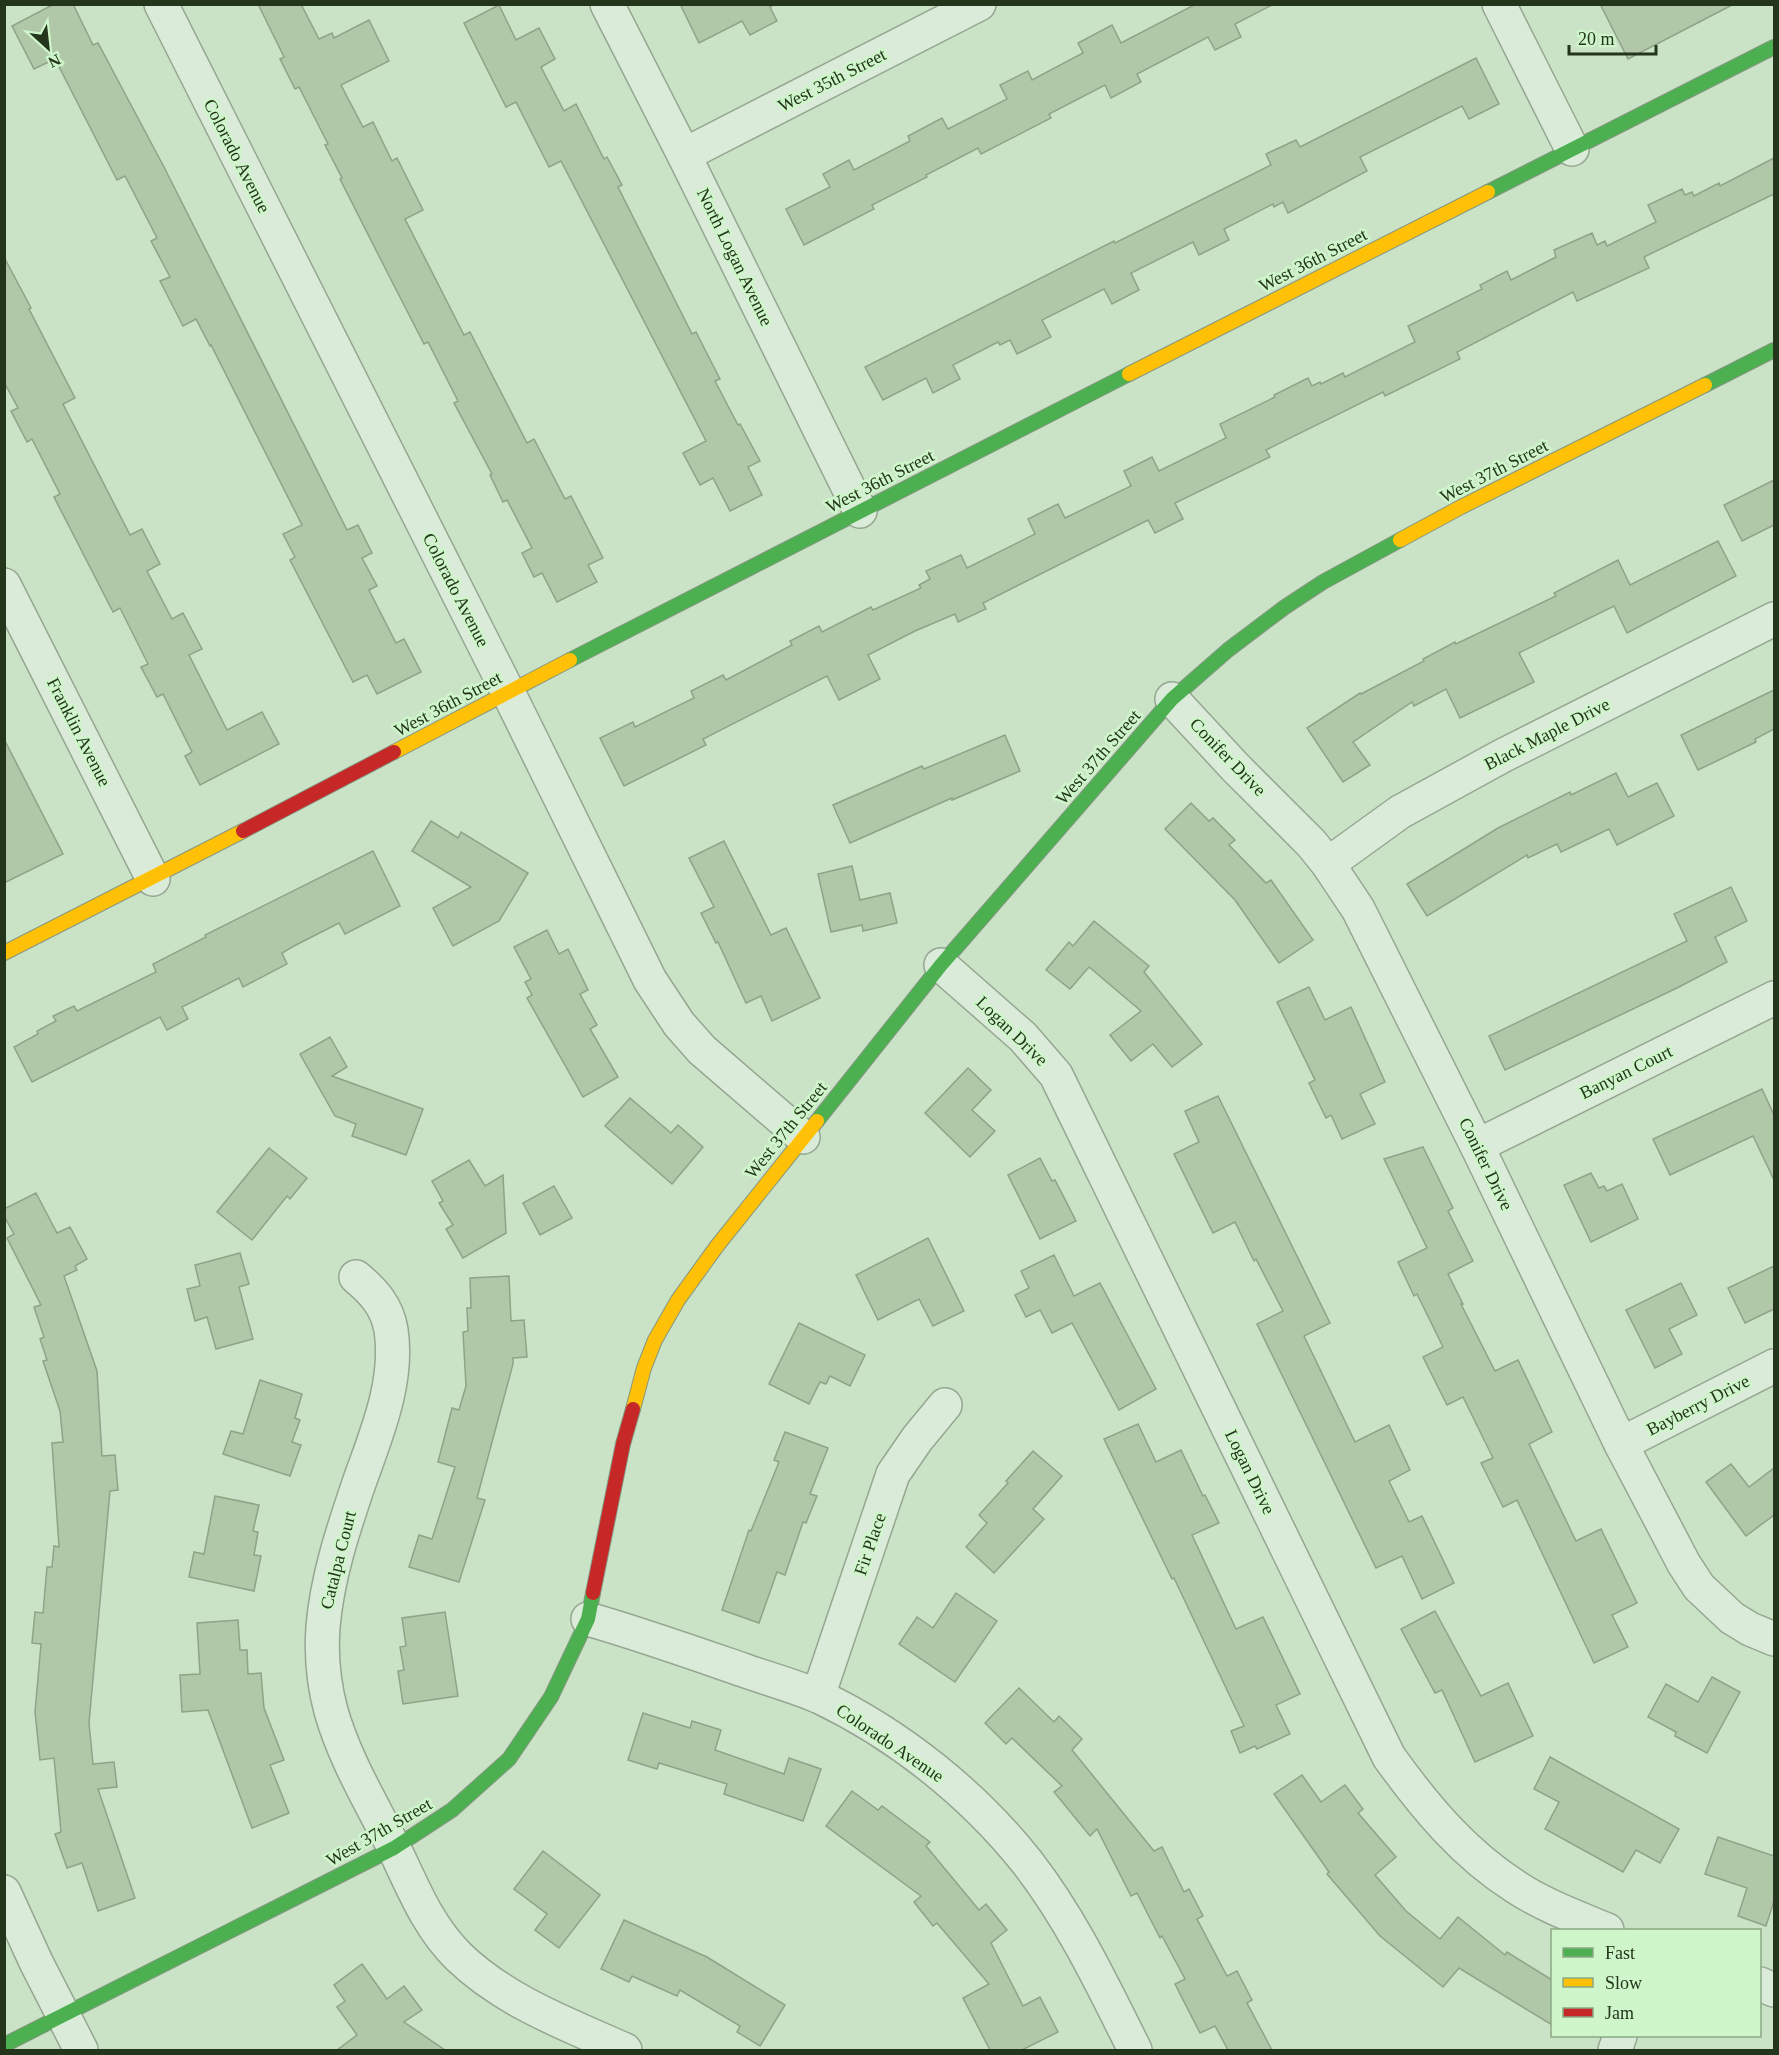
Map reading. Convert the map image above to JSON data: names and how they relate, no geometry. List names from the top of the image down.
{
  "streets": {
    "street": [
      "West 35th Street",
      "Colorado Avenue",
      "North Logan Avenue",
      "West 36th Street",
      "West 37th Street",
      "Franklin Avenue",
      "Black Maple Drive",
      "Conifer Drive",
      "Logan Drive",
      "Banyan Court",
      "Bayberry Drive",
      "Fir Place",
      "Catalpa Court"
    ]
  },
  "crossings": [
    ["West 35th Street", "North Logan Avenue"],
    ["Colorado Avenue", "West 36th Street"],
    ["Colorado Avenue", "West 37th Street"],
    ["Colorado Avenue", "Fir Place"],
    ["North Logan Avenue", "West 36th Street"],
    ["West 36th Street", "Franklin Avenue"],
    ["West 37th Street", "Conifer Drive"],
    ["West 37th Street", "Logan Drive"],
    ["West 37th Street", "Catalpa Court"],
    ["Black Maple Drive", "Conifer Drive"],
    ["Conifer Drive", "Banyan Court"],
    ["Conifer Drive", "Bayberry Drive"]
  ],
  "legend": ["Fast", "Slow", "Jam"],
  "scale_bar": "20 m",
  "north": "bottom right"
}
